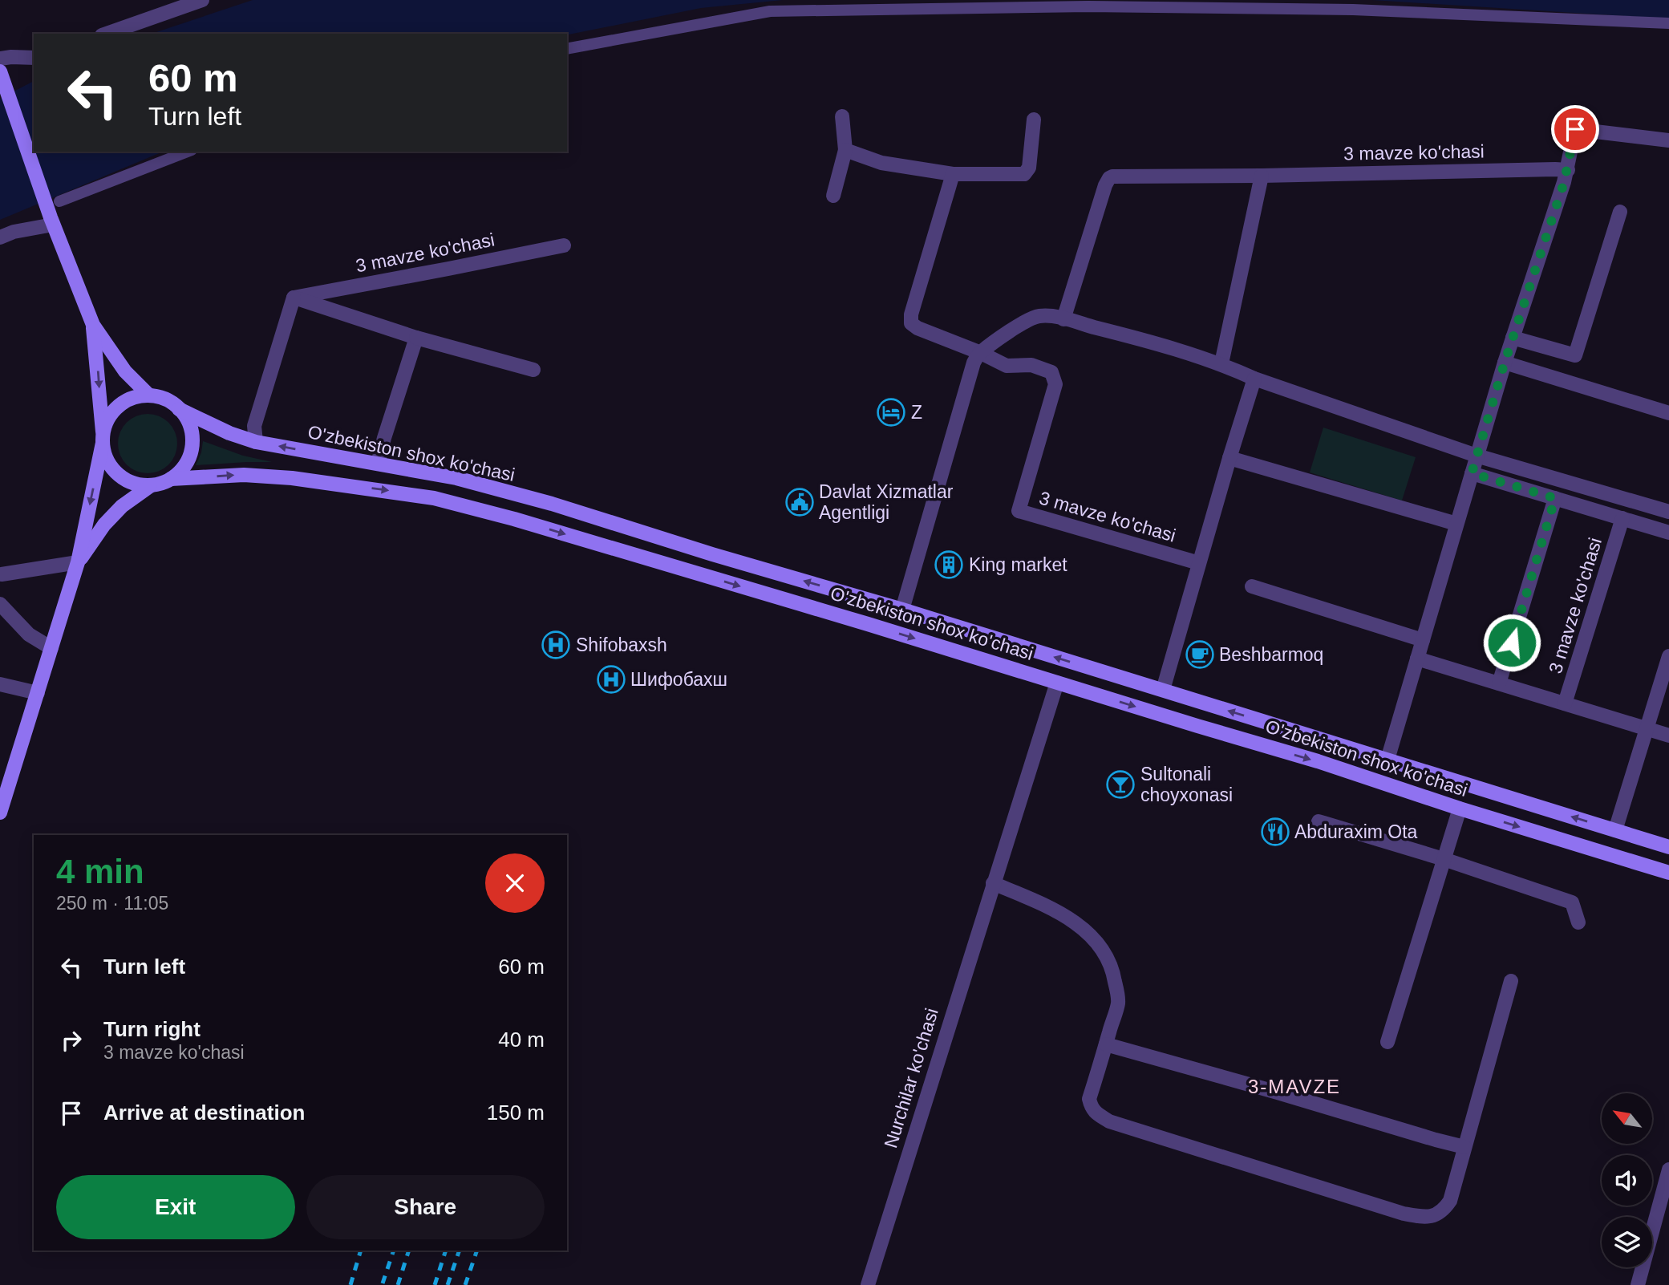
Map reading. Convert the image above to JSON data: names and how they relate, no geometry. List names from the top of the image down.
{
  "streets": {
    "main road": ["O'zbekiston shox ko'chasi"],
    "street": ["3 mavze ko'chasi", "Nurchilar ko'chasi"]
  },
  "crossings": [
    ["O'zbekiston shox ko'chasi", "Nurchilar ko'chasi"]
  ],
  "districts": ["3-MAVZE"],
  "places": {
    "hotel": ["Z"],
    "public building": ["Davlat Xizmatlar Agentligi"],
    "building": ["King market"],
    "hospital": ["Shifobaxsh", "Шифобахш"],
    "cafe": ["Beshbarmoq"],
    "bar": ["Sultonali choyxonasi"],
    "restaurant": ["Abduraxim Ota"]
  },
  "north": "top left",
  "page": {
    "turn": ["60 m", "Turn left"],
    "heading": ["4 min", "250 m · 11:05"],
    "list": [
      {
        "name": "Turn left",
        "value": "60 m"
      },
      {
        "name": "Turn right",
        "note": "3 mavze ko'chasi",
        "value": "40 m"
      },
      {
        "name": "Arrive at destination",
        "value": "150 m"
      }
    ],
    "buttons": ["Exit", "Share"]
  }
}
